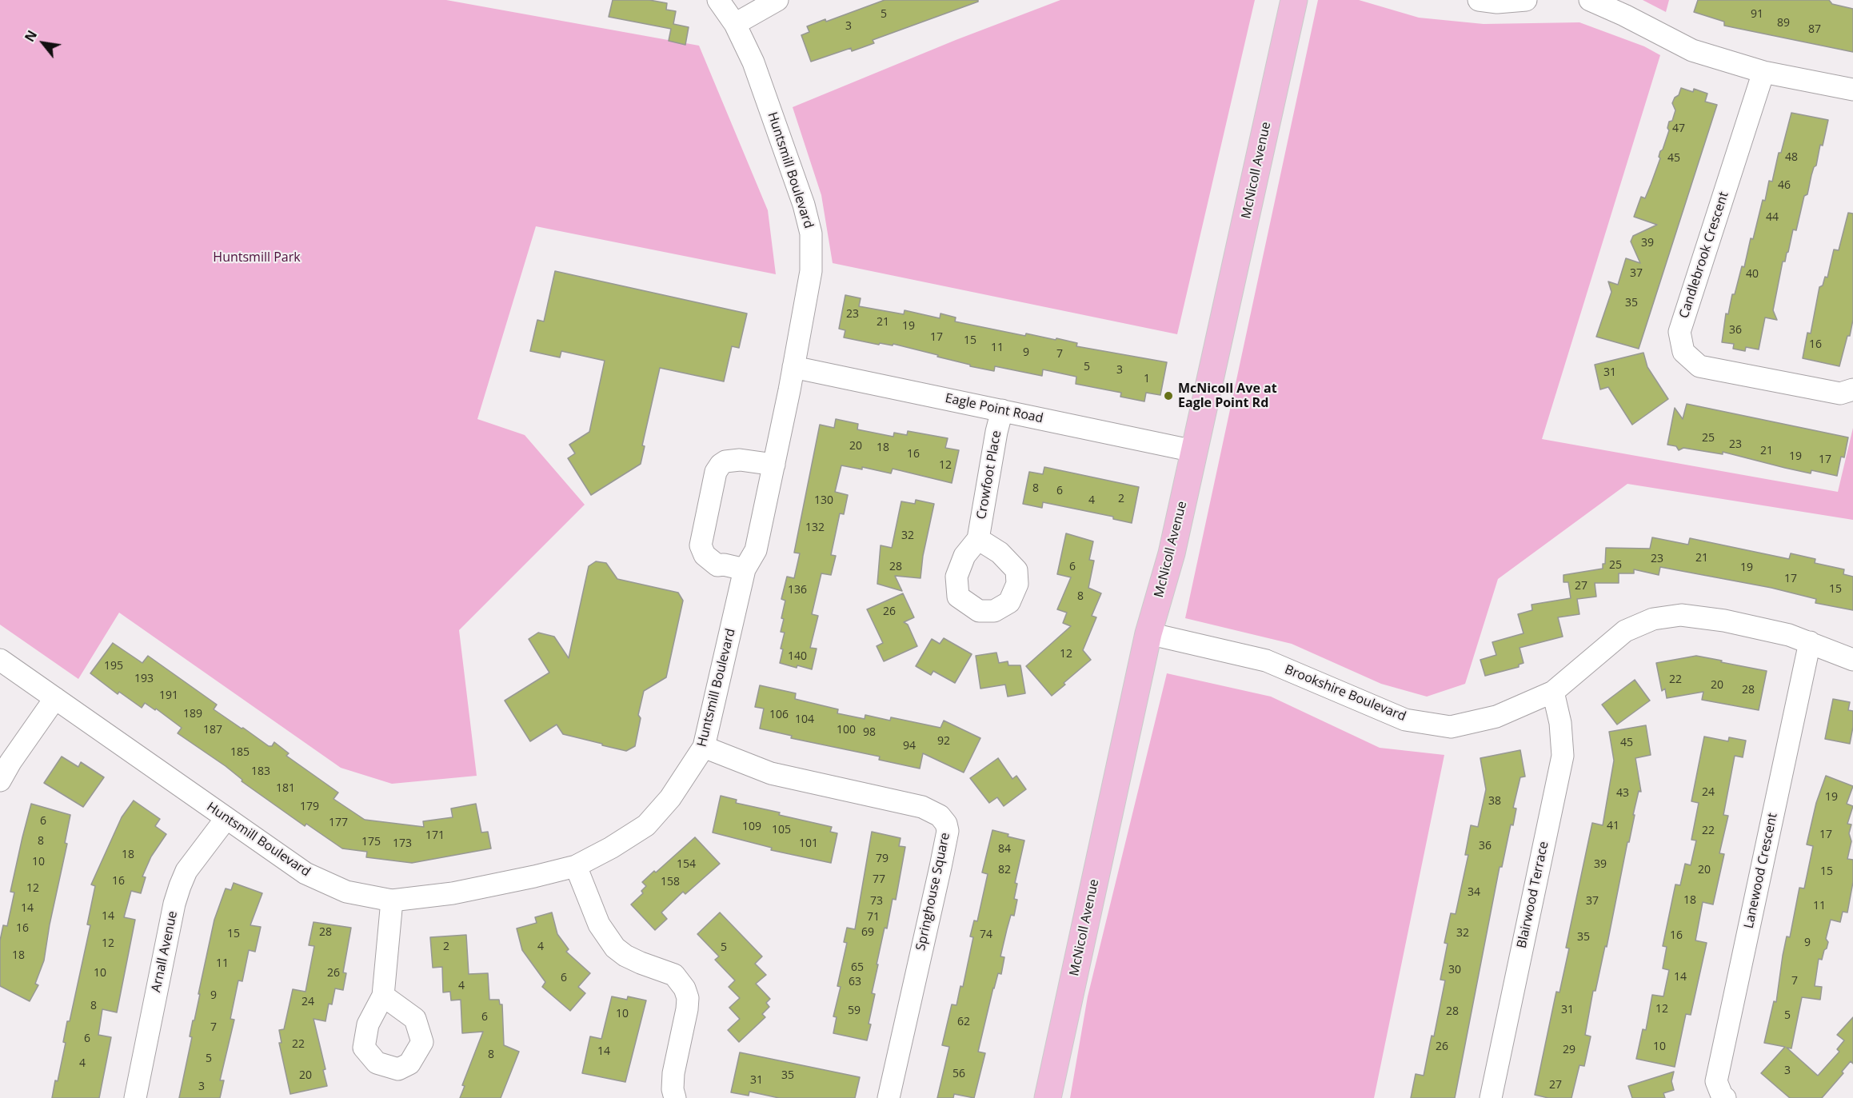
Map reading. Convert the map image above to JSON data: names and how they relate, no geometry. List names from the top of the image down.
{
  "streets": {
    "main road": ["McNicoll Avenue"],
    "street": [
      "Huntsmill Boulevard",
      "Candlebrook Crescent",
      "Eagle Point Road",
      "Crowfoot Place",
      "Brookshire Boulevard",
      "Lanewood Crescent",
      "Springhouse Square",
      "Blairwood Terrace",
      "Arnall Avenue"
    ]
  },
  "crossings": [
    ["Huntsmill Boulevard", "Eagle Point Road"],
    ["Huntsmill Boulevard", "Springhouse Square"],
    ["Huntsmill Boulevard", "Arnall Avenue"],
    ["McNicoll Avenue", "Eagle Point Road"],
    ["McNicoll Avenue", "Brookshire Boulevard"],
    ["Eagle Point Road", "Crowfoot Place"],
    ["Brookshire Boulevard", "Lanewood Crescent"],
    ["Brookshire Boulevard", "Blairwood Terrace"]
  ],
  "parks": ["Huntsmill Park"],
  "places": ["McNicoll Ave at Eagle Point Rd"],
  "house_numbers": [
    "5",
    "91",
    "89",
    "3",
    "87",
    "47",
    "48",
    "45",
    "46",
    "44",
    "39",
    "37",
    "40",
    "35",
    "23",
    "21",
    "19",
    "36",
    "17",
    "15",
    "16",
    "11",
    "9",
    "7",
    "5",
    "3",
    "31",
    "1",
    "25",
    "23",
    "20",
    "18",
    "21",
    "16",
    "19",
    "17",
    "12",
    "8",
    "6",
    "2",
    "130",
    "4",
    "132",
    "32",
    "21",
    "23",
    "25",
    "28",
    "6",
    "19",
    "17",
    "27",
    "15",
    "136",
    "8",
    "26",
    "12",
    "140",
    "195",
    "193",
    "22",
    "20",
    "28",
    "191",
    "189",
    "106",
    "104",
    "187",
    "100",
    "98",
    "92",
    "45",
    "94",
    "185",
    "183",
    "181",
    "24",
    "43",
    "19",
    "38",
    "179",
    "6",
    "177",
    "41",
    "109",
    "105",
    "22",
    "17",
    "171",
    "8",
    "175",
    "173",
    "101",
    "36",
    "84",
    "18",
    "79",
    "10",
    "154",
    "39",
    "82",
    "20",
    "15",
    "77",
    "16",
    "158",
    "12",
    "34",
    "18",
    "73",
    "37",
    "11",
    "14",
    "14",
    "71",
    "16",
    "28",
    "69",
    "32",
    "15",
    "74",
    "16",
    "35",
    "9",
    "12",
    "2",
    "4",
    "5",
    "18",
    "11",
    "65",
    "30",
    "10",
    "26",
    "14",
    "6",
    "7",
    "63",
    "4",
    "9",
    "24",
    "8",
    "12",
    "31",
    "59",
    "28",
    "10",
    "5",
    "6",
    "62",
    "7",
    "6",
    "22",
    "26",
    "10",
    "29",
    "14",
    "8",
    "5",
    "4",
    "3",
    "56",
    "20",
    "35",
    "31",
    "27",
    "3"
  ],
  "north": "top left"
}
